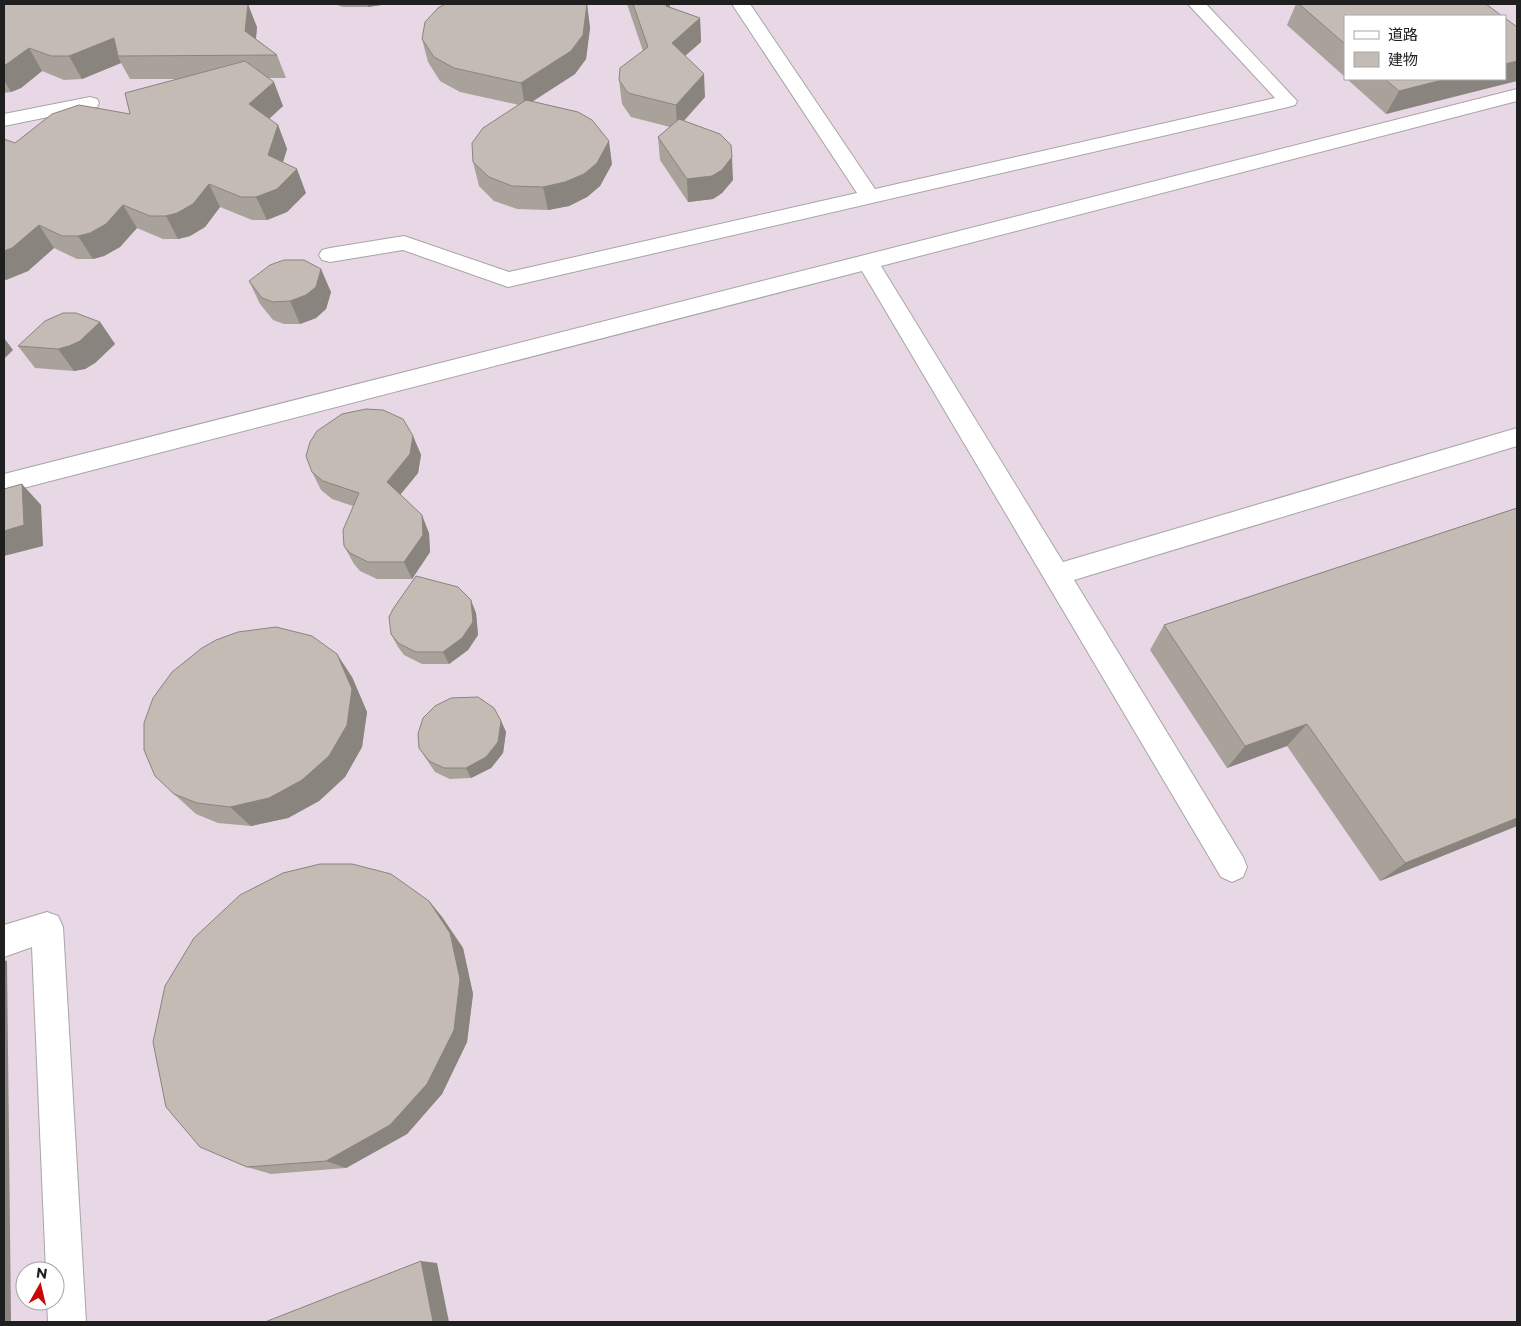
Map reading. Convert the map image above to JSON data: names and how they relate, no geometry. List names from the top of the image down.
{
  "legend": ["道路", "建物"],
  "north": "top"
}
